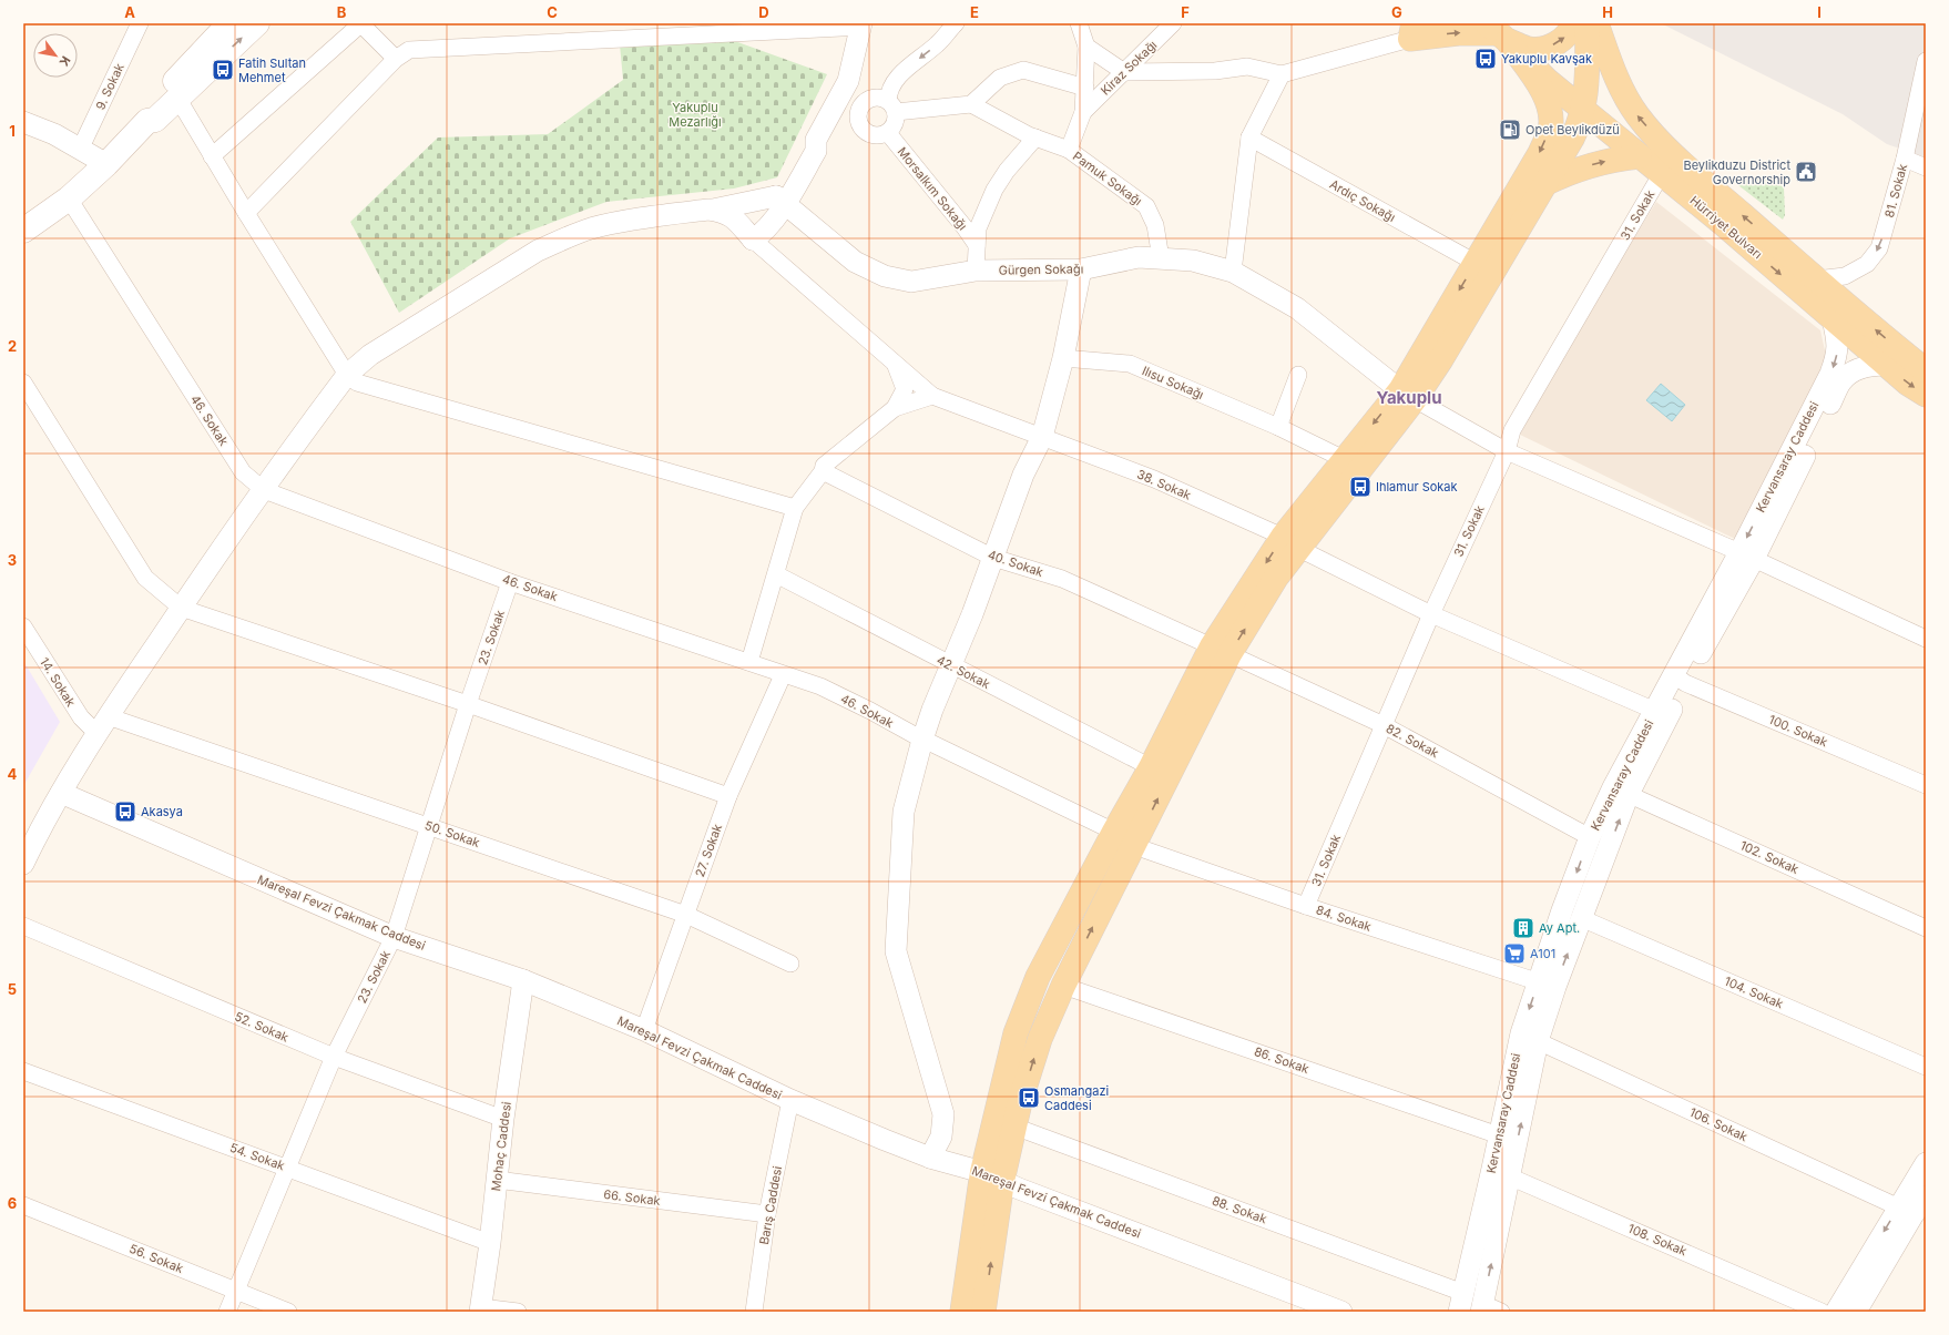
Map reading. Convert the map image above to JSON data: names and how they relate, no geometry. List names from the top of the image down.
{
  "streets": {
    "main road": ["Hürriyet Bulvarı"],
    "street": [
      "Kiraz Sokağı",
      "9. Sokak",
      "Pamuk Sokağı",
      "Morsalkım Sokağı",
      "81. Sokak",
      "Ardıç Sokağı",
      "31. Sokak",
      "Gürgen Sokağı",
      "Ilısu Sokağı",
      "46. Sokak",
      "Kervansaray Caddesi",
      "38. Sokak",
      "40. Sokak",
      "23. Sokak",
      "42. Sokak",
      "14. Sokak",
      "100. Sokak",
      "82. Sokak",
      "50. Sokak",
      "27. Sokak",
      "102. Sokak",
      "Mareşal Fevzi Çakmak Caddesi",
      "84. Sokak",
      "104. Sokak",
      "52. Sokak",
      "86. Sokak",
      "106. Sokak",
      "Mohaç Caddesi",
      "54. Sokak",
      "66. Sokak",
      "Barış Caddesi",
      "88. Sokak",
      "108. Sokak",
      "56. Sokak"
    ]
  },
  "crossings": [
    ["Kiraz Sokağı", "Pamuk Sokağı"],
    ["Pamuk Sokağı", "Gürgen Sokağı"],
    ["81. Sokak", "Hürriyet Bulvarı"],
    ["31. Sokak", "Hürriyet Bulvarı"],
    ["31. Sokak", "38. Sokak"],
    ["31. Sokak", "82. Sokak"],
    ["31. Sokak", "84. Sokak"],
    ["Hürriyet Bulvarı", "Kervansaray Caddesi"],
    ["46. Sokak", "23. Sokak"],
    ["46. Sokak", "27. Sokak"],
    ["Kervansaray Caddesi", "38. Sokak"],
    ["Kervansaray Caddesi", "100. Sokak"],
    ["Kervansaray Caddesi", "82. Sokak"],
    ["Kervansaray Caddesi", "102. Sokak"],
    ["Kervansaray Caddesi", "84. Sokak"],
    ["Kervansaray Caddesi", "104. Sokak"],
    ["Kervansaray Caddesi", "86. Sokak"],
    ["Kervansaray Caddesi", "106. Sokak"],
    ["Kervansaray Caddesi", "88. Sokak"],
    ["Kervansaray Caddesi", "108. Sokak"],
    ["40. Sokak", "82. Sokak"],
    ["23. Sokak", "50. Sokak"],
    ["23. Sokak", "Mareşal Fevzi Çakmak Caddesi"],
    ["23. Sokak", "52. Sokak"],
    ["23. Sokak", "54. Sokak"],
    ["23. Sokak", "56. Sokak"],
    ["14. Sokak", "50. Sokak"],
    ["50. Sokak", "27. Sokak"],
    ["27. Sokak", "Mareşal Fevzi Çakmak Caddesi"],
    ["Mareşal Fevzi Çakmak Caddesi", "Mohaç Caddesi"],
    ["Mareşal Fevzi Çakmak Caddesi", "Barış Caddesi"],
    ["52. Sokak", "Mohaç Caddesi"],
    ["Mohaç Caddesi", "54. Sokak"],
    ["Mohaç Caddesi", "66. Sokak"],
    ["66. Sokak", "Barış Caddesi"]
  ],
  "one_way": ["81. Sokak"],
  "districts": ["Yakuplu"],
  "parks": ["Yakuplu Mezarlığı"],
  "places": {
    "bus stop": [
      "Yakuplu Kavşak",
      "Fatih Sultan Mehmet",
      "Ihlamur Sokak",
      "Akasya",
      "Osmangazi Caddesi"
    ],
    "fuel station": ["Opet Beylikdüzü"],
    "public building": ["Beylikduzu District Governorship"],
    "building": ["Ay Apt."],
    "supermarket": ["A101"]
  },
  "north": "bottom right",
  "grid": {
    "columns": [
      "A",
      "B",
      "C",
      "D",
      "E",
      "F",
      "G",
      "H",
      "I"
    ],
    "rows": [
      "1",
      "2",
      "3",
      "4",
      "5",
      "6"
    ]
  }
}
